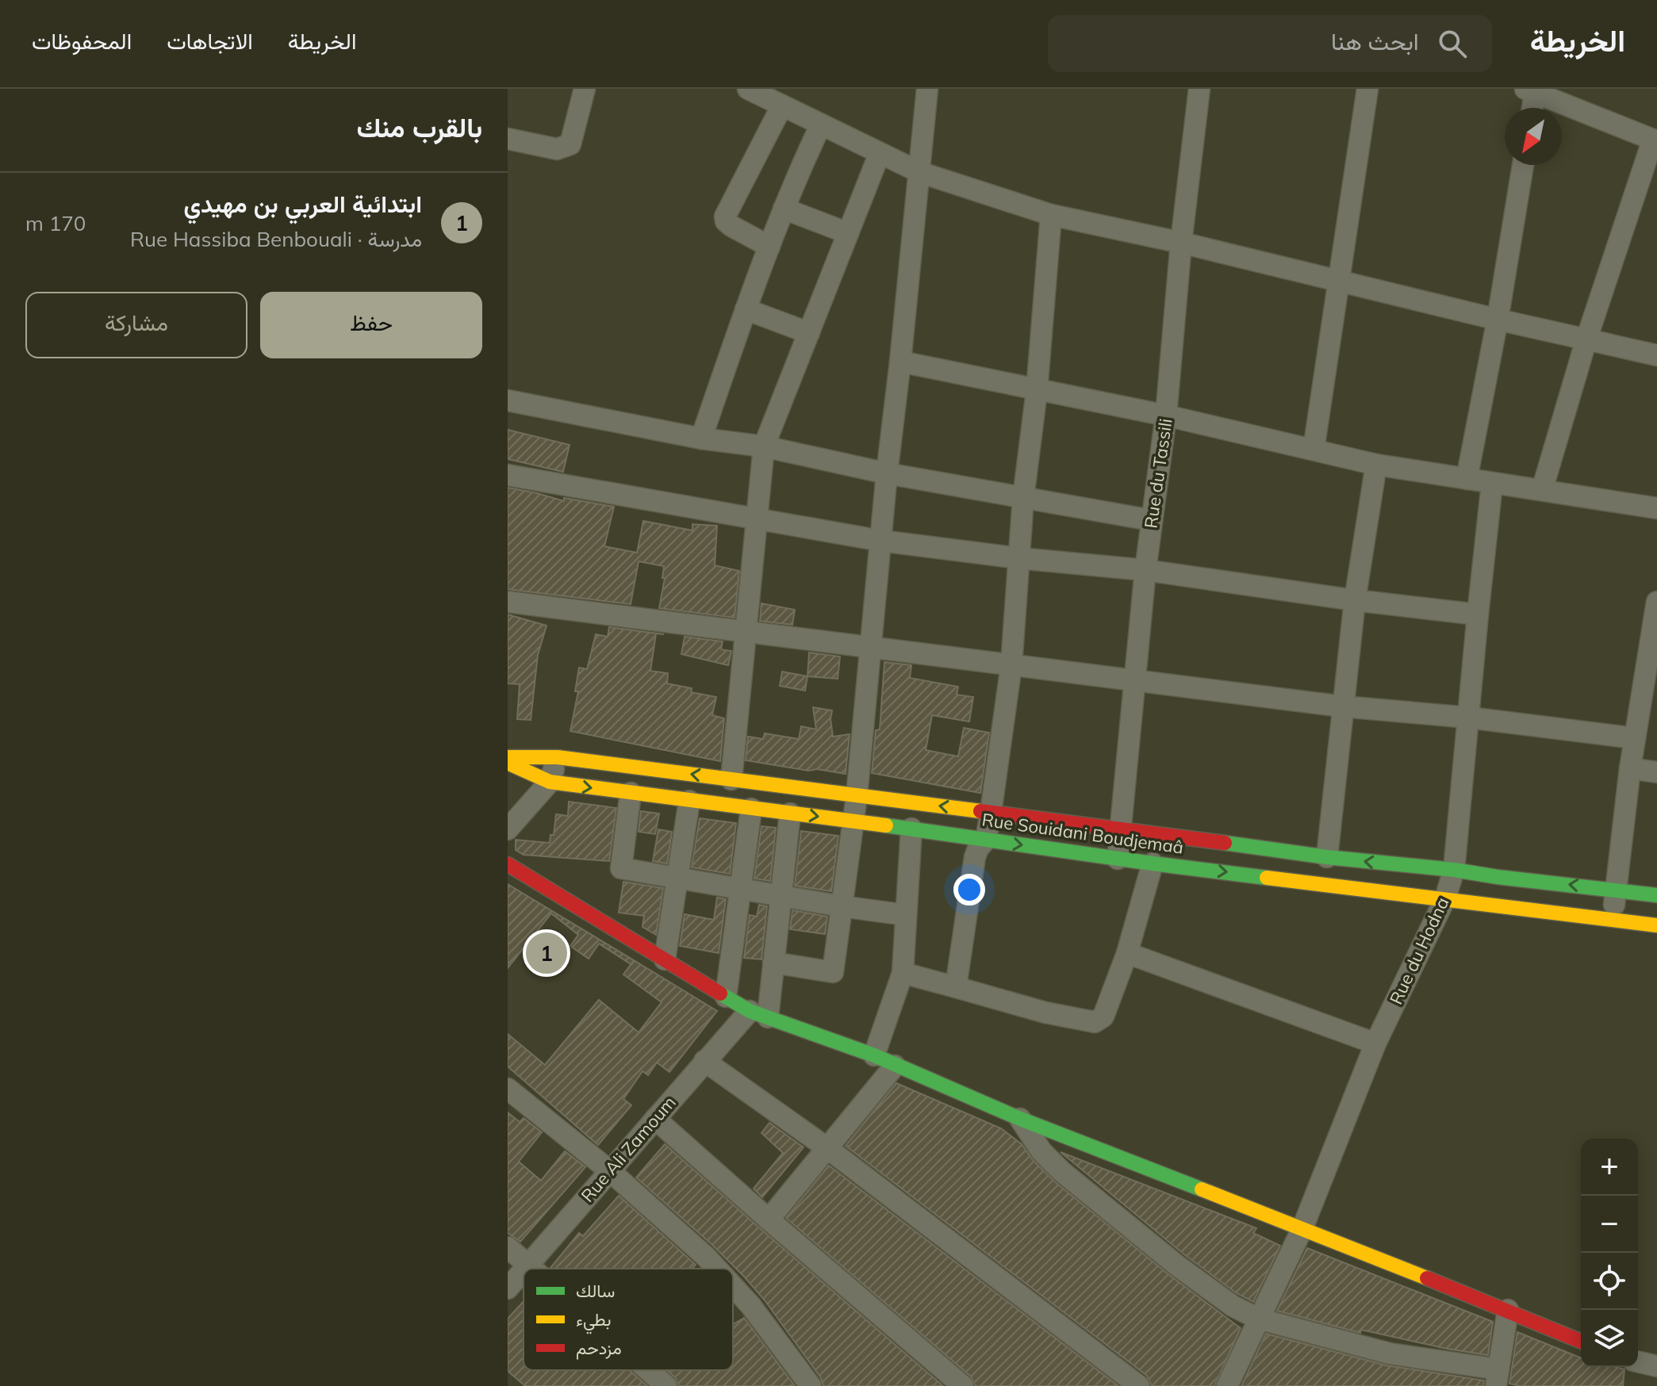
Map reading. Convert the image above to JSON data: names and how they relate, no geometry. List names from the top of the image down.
{
  "streets": {
    "main road": ["Rue Souidani Boudjemaâ"],
    "street": ["Rue du Tassili", "Rue du Hodna", "Rue Ali Zamoum"]
  },
  "crossings": [
    ["Rue du Tassili", "Rue Souidani Boudjemaâ"],
    ["Rue Souidani Boudjemaâ", "Rue du Hodna"]
  ],
  "legend": ["سالك", "بطيء", "مزدحم"],
  "north": "bottom left",
  "page": {
    "header": "الخريطة",
    "search": "ابحث هنا",
    "nav": ["الخريطة", "الاتجاهات", "المحفوظات"],
    "heading": "بالقرب منك",
    "list": [
      {
        "mark": "1",
        "name": "ابتدائية العربي بن مهيدي",
        "note": "مدرسة · Rue Hassiba Benbouali",
        "value": "170 m"
      }
    ],
    "buttons": ["حفظ", "مشاركة"],
    "pins": "1",
    "map_buttons": ["+", "−"]
  }
}
